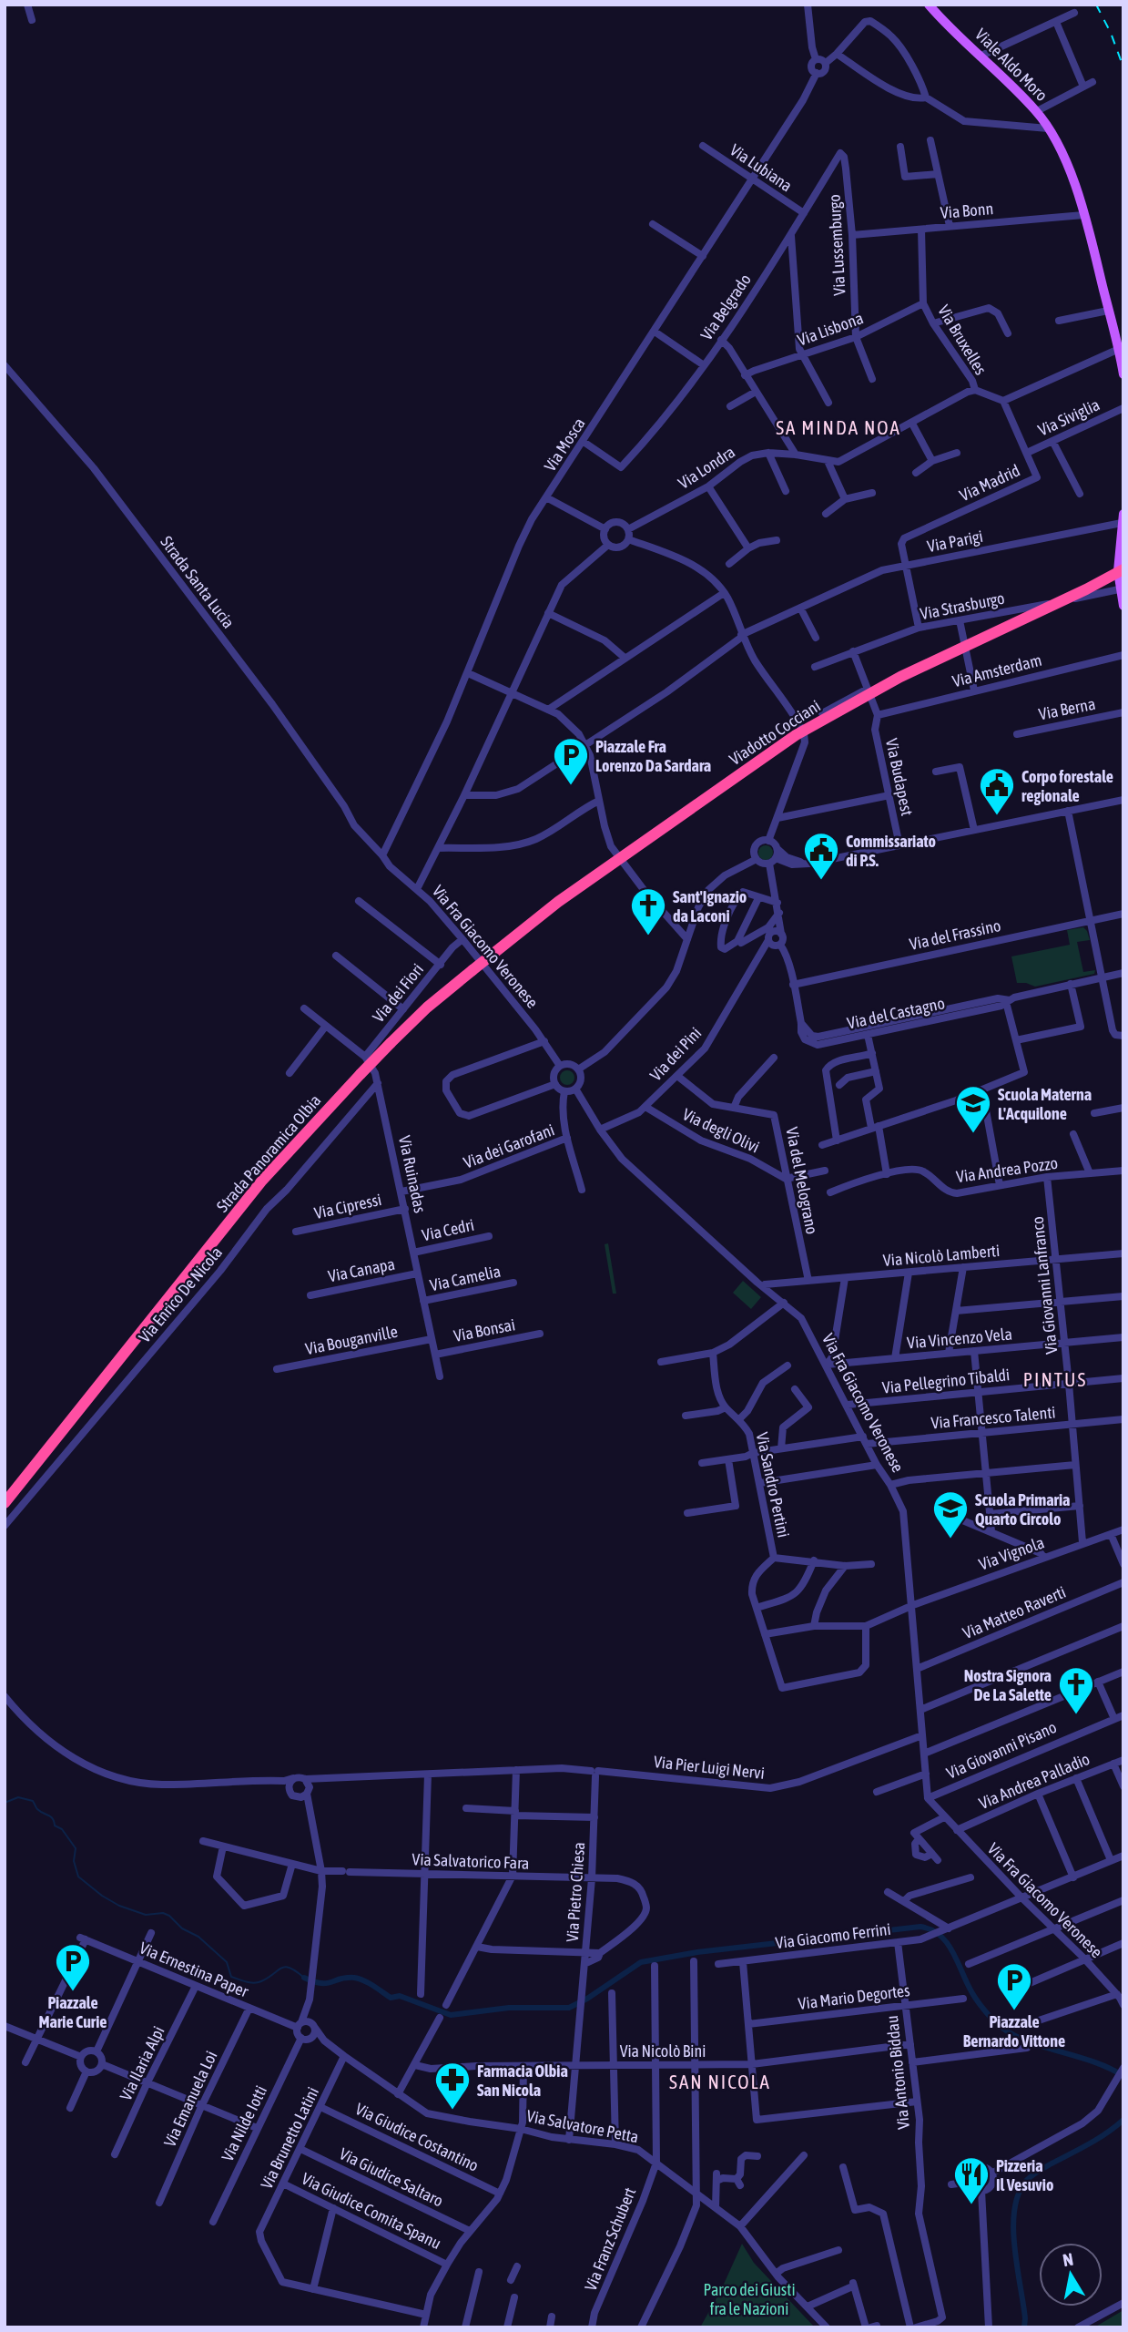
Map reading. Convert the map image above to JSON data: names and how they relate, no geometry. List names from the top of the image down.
{
  "streets": {
    "highway": ["Viadotto Cocciani", "Strada Panoramica Olbia"],
    "main road": ["Viale Aldo Moro"],
    "street": [
      "Via Lubiana",
      "Via Bonn",
      "Via Lussemburgo",
      "Via Belgrado",
      "Via Lisbona",
      "Via Bruxelles",
      "Via Siviglia",
      "Via Mosca",
      "Via Londra",
      "Via Madrid",
      "Via Parigi",
      "Strada Santa Lucia",
      "Via Strasburgo",
      "Via Amsterdam",
      "Via Berna",
      "Via Budapest",
      "Via del Frassino",
      "Via Fra Giacomo Veronese",
      "Via dei Fiori",
      "Via del Castagno",
      "Via dei Pini",
      "Via degli Olivi",
      "Via dei Garofani",
      "Via Andrea Pozzo",
      "Via Ruinadas",
      "Via del Melograno",
      "Via Cipressi",
      "Via Cedri",
      "Via Nicolò Lamberti",
      "Via Canapa",
      "Via Camelia",
      "Via Giovanni Lanfranco",
      "Via Enrico De Nicola",
      "Via Bonsai",
      "Via Vincenzo Vela",
      "Via Bouganville",
      "Via Pellegrino Tibaldi",
      "Via Francesco Talenti",
      "Via Sandro Pertini",
      "Via Vignola",
      "Via Matteo Raverti",
      "Via Giovanni Pisano",
      "Via Pier Luigi Nervi",
      "Via Andrea Palladio",
      "Via Salvatorico Fara",
      "Via Pietro Chiesa",
      "Via Giacomo Ferrini",
      "Via Ernestina Paper",
      "Via Mario Degortes",
      "Via Nicolò Bini",
      "Via Ilaria Alpi",
      "Via Antonio Biddau",
      "Via Emanuela Loi",
      "Via Nilde Iotti",
      "Via Salvatore Petta",
      "Via Giudice Costantino",
      "Via Brunetto Latini",
      "Via Giudice Saltaro",
      "Via Giudice Comita Spanu",
      "Via Franz Schubert"
    ]
  },
  "crossings": [
    ["Viale Aldo Moro", "Via Bonn"],
    ["Via Lubiana", "Via Belgrado"],
    ["Via Lubiana", "Via Mosca"],
    ["Via Bonn", "Via Lussemburgo"],
    ["Via Bonn", "Via Bruxelles"],
    ["Via Lussemburgo", "Via Belgrado"],
    ["Via Lussemburgo", "Via Lisbona"],
    ["Via Belgrado", "Via Mosca"],
    ["Via Lisbona", "Via Bruxelles"],
    ["Via Bruxelles", "Via Londra"],
    ["Via Siviglia", "Via Madrid"],
    ["Via Mosca", "Via Fra Giacomo Veronese"],
    ["Via Madrid", "Via Parigi"],
    ["Strada Santa Lucia", "Via Fra Giacomo Veronese"],
    ["Via Strasburgo", "Via Budapest"],
    ["Via Amsterdam", "Via Budapest"],
    ["Viadotto Cocciani", "Strada Panoramica Olbia"],
    ["Via del Frassino", "Via del Castagno"],
    ["Via Fra Giacomo Veronese", "Via dei Fiori"],
    ["Via Fra Giacomo Veronese", "Via dei Pini"],
    ["Via Fra Giacomo Veronese", "Via dei Garofani"],
    ["Via Fra Giacomo Veronese", "Via Nicolò Lamberti"],
    ["Via Fra Giacomo Veronese", "Via Vincenzo Vela"],
    ["Via Fra Giacomo Veronese", "Via Pellegrino Tibaldi"],
    ["Via Fra Giacomo Veronese", "Via Francesco Talenti"],
    ["Via Fra Giacomo Veronese", "Via Vignola"],
    ["Via Fra Giacomo Veronese", "Via Matteo Raverti"],
    ["Via Fra Giacomo Veronese", "Via Giovanni Pisano"],
    ["Via Fra Giacomo Veronese", "Via Pier Luigi Nervi"],
    ["Via Fra Giacomo Veronese", "Via Andrea Palladio"],
    ["Via Fra Giacomo Veronese", "Via Giacomo Ferrini"],
    ["Via dei Fiori", "Via Ruinadas"],
    ["Via del Castagno", "Via dei Pini"],
    ["Via dei Pini", "Via degli Olivi"],
    ["Via dei Pini", "Via del Melograno"],
    ["Via degli Olivi", "Via del Melograno"],
    ["Via dei Garofani", "Via Ruinadas"],
    ["Via Andrea Pozzo", "Via Giovanni Lanfranco"],
    ["Via Ruinadas", "Via Cipressi"],
    ["Via Ruinadas", "Via Cedri"],
    ["Via Ruinadas", "Via Canapa"],
    ["Via Ruinadas", "Via Camelia"],
    ["Via Ruinadas", "Via Enrico De Nicola"],
    ["Via Ruinadas", "Via Bonsai"],
    ["Via Ruinadas", "Via Bouganville"],
    ["Via del Melograno", "Via Nicolò Lamberti"],
    ["Via Nicolò Lamberti", "Via Giovanni Lanfranco"],
    ["Via Giovanni Lanfranco", "Via Vincenzo Vela"],
    ["Via Giovanni Lanfranco", "Via Pellegrino Tibaldi"],
    ["Via Giovanni Lanfranco", "Via Francesco Talenti"],
    ["Via Giovanni Lanfranco", "Via Vignola"],
    ["Via Francesco Talenti", "Via Sandro Pertini"],
    ["Via Sandro Pertini", "Via Vignola"],
    ["Via Pier Luigi Nervi", "Via Pietro Chiesa"],
    ["Via Pier Luigi Nervi", "Via Salvatore Petta"],
    ["Via Salvatorico Fara", "Via Pietro Chiesa"],
    ["Via Salvatorico Fara", "Via Salvatore Petta"],
    ["Via Pietro Chiesa", "Via Nicolò Bini"],
    ["Via Pietro Chiesa", "Via Salvatore Petta"],
    ["Via Giacomo Ferrini", "Via Antonio Biddau"],
    ["Via Ernestina Paper", "Via Ilaria Alpi"],
    ["Via Ernestina Paper", "Via Emanuela Loi"],
    ["Via Ernestina Paper", "Via Nilde Iotti"],
    ["Via Ernestina Paper", "Via Salvatore Petta"],
    ["Via Mario Degortes", "Via Antonio Biddau"],
    ["Via Nicolò Bini", "Via Antonio Biddau"],
    ["Via Nicolò Bini", "Via Franz Schubert"],
    ["Via Nilde Iotti", "Via Salvatore Petta"],
    ["Via Salvatore Petta", "Via Brunetto Latini"],
    ["Via Salvatore Petta", "Via Franz Schubert"],
    ["Via Giudice Costantino", "Via Brunetto Latini"],
    ["Via Brunetto Latini", "Via Giudice Saltaro"],
    ["Via Brunetto Latini", "Via Giudice Comita Spanu"]
  ],
  "districts": ["SA MINDA NOA", "PINTUS", "SAN NICOLA"],
  "parks": ["Parco dei Giusti fra le Nazioni"],
  "places": {
    "parking": ["Piazzale Fra Lorenzo Da Sardara", "Piazzale Marie Curie", "Piazzale Bernardo Vittone"],
    "public building": ["Corpo forestale regionale", "Commissariato di P.S."],
    "church": ["Sant'Ignazio da Laconi", "Nostra Signora De La Salette"],
    "school or university": ["Scuola Materna L'Acquilone", "Scuola Primaria Quarto Circolo"],
    "pharmacy": ["Farmacia Olbia San Nicola"],
    "restaurant": ["Pizzeria Il Vesuvio"]
  },
  "north": "top"
}
